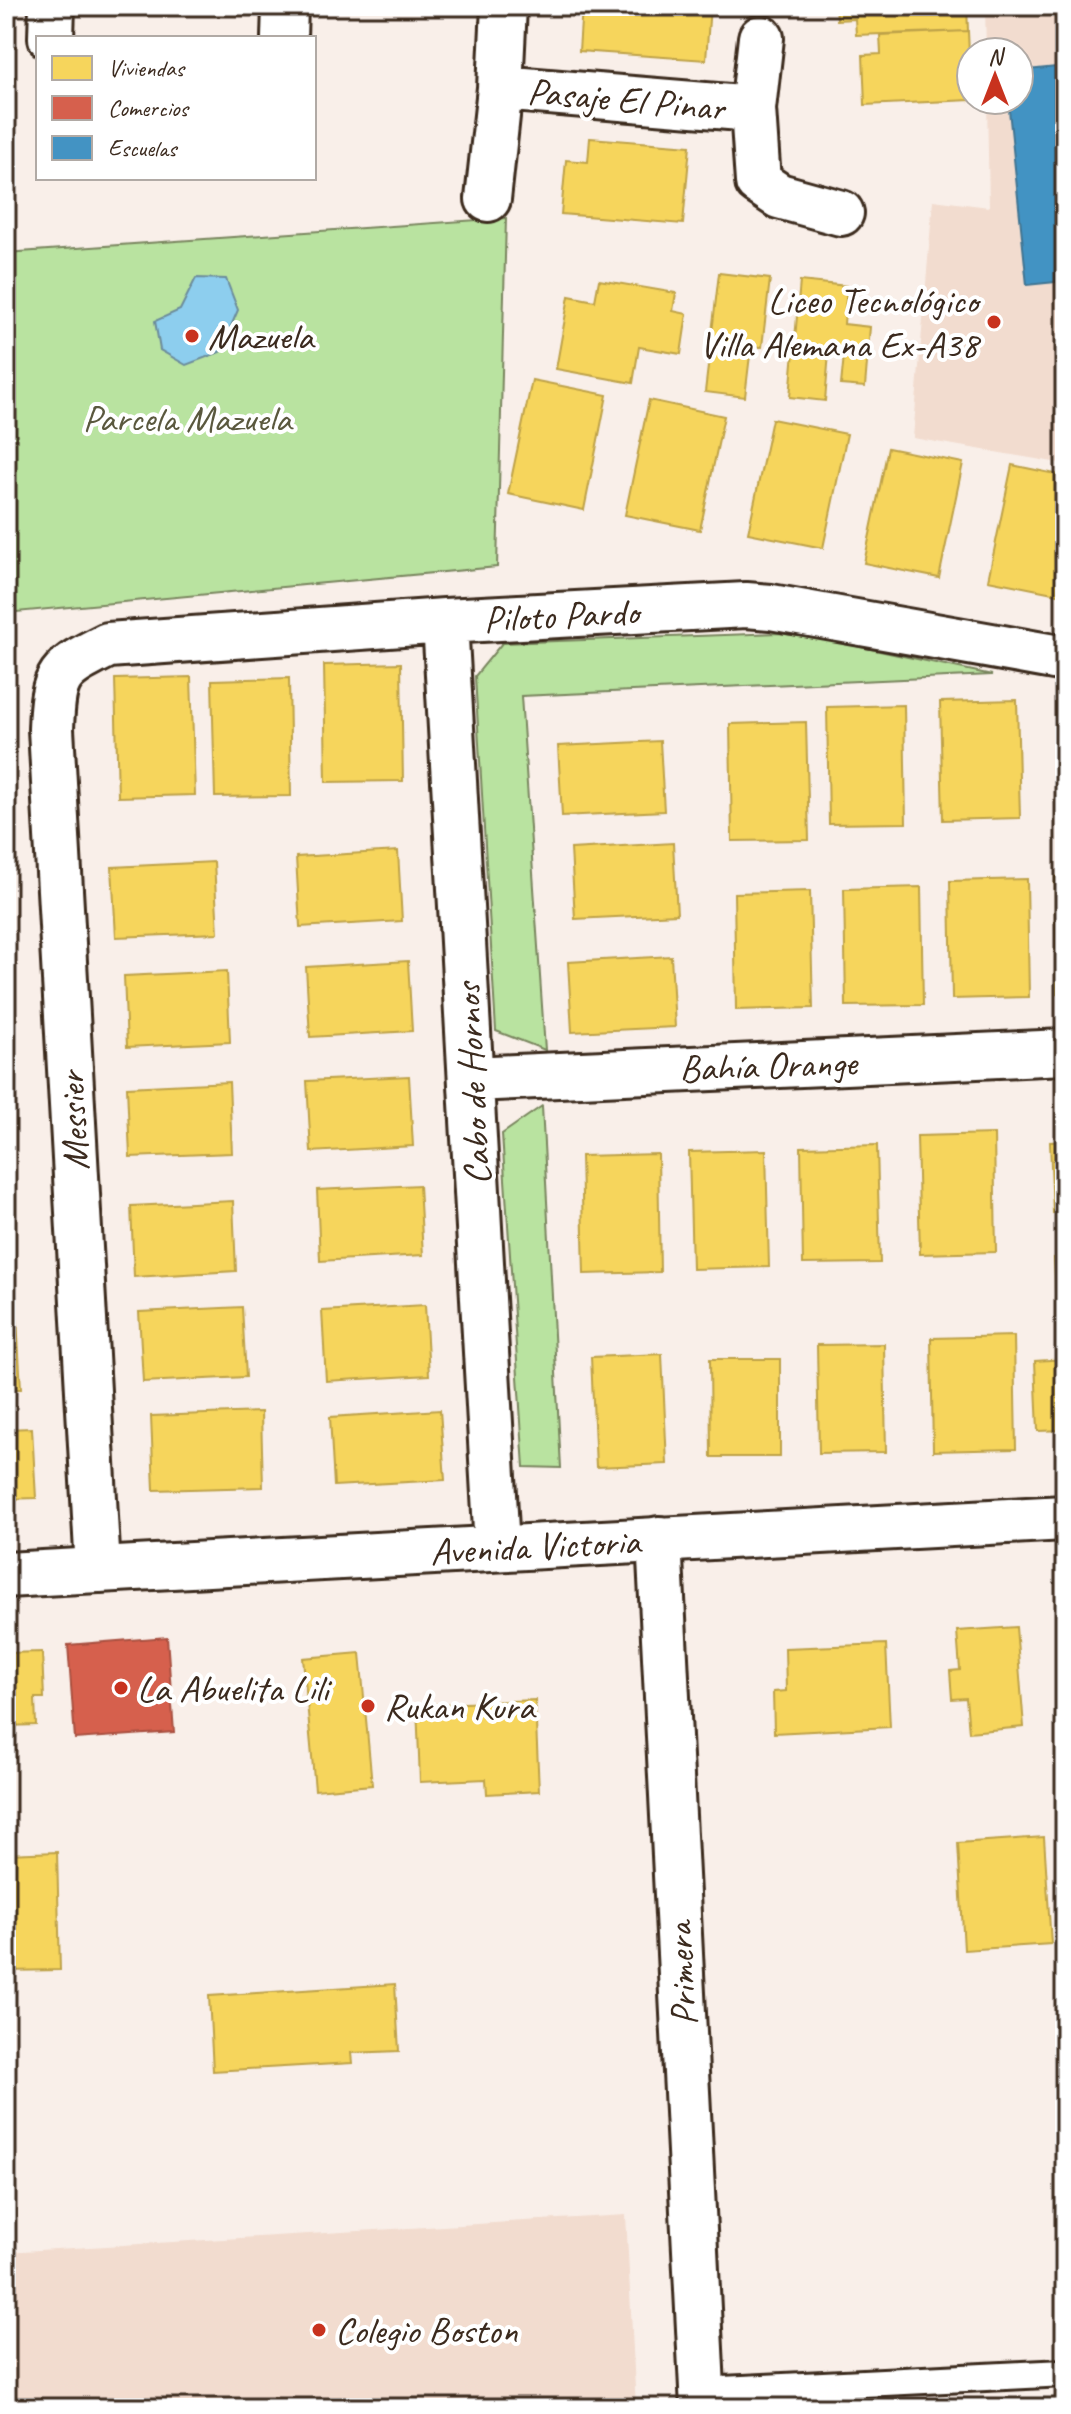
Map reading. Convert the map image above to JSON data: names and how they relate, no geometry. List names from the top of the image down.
{
  "streets": {
    "street": [
      "Pasaje El Pinar",
      "Piloto Pardo",
      "Bahía Orange",
      "Cabo de Hornos",
      "Messier",
      "Avenida Victoria",
      "Primera"
    ]
  },
  "crossings": [
    ["Piloto Pardo", "Cabo de Hornos"],
    ["Piloto Pardo", "Messier"],
    ["Bahía Orange", "Cabo de Hornos"],
    ["Cabo de Hornos", "Avenida Victoria"],
    ["Messier", "Avenida Victoria"],
    ["Avenida Victoria", "Primera"]
  ],
  "parks": ["Parcela Mazuela"],
  "places": [
    "Liceo Tecnológico Villa Alemana Ex-A38",
    "Mazuela",
    "La Abuelita Lili",
    "Rukan Kura",
    "Colegio Boston"
  ],
  "legend": ["Viviendas", "Comercios", "Escuelas"],
  "north": "top"
}
